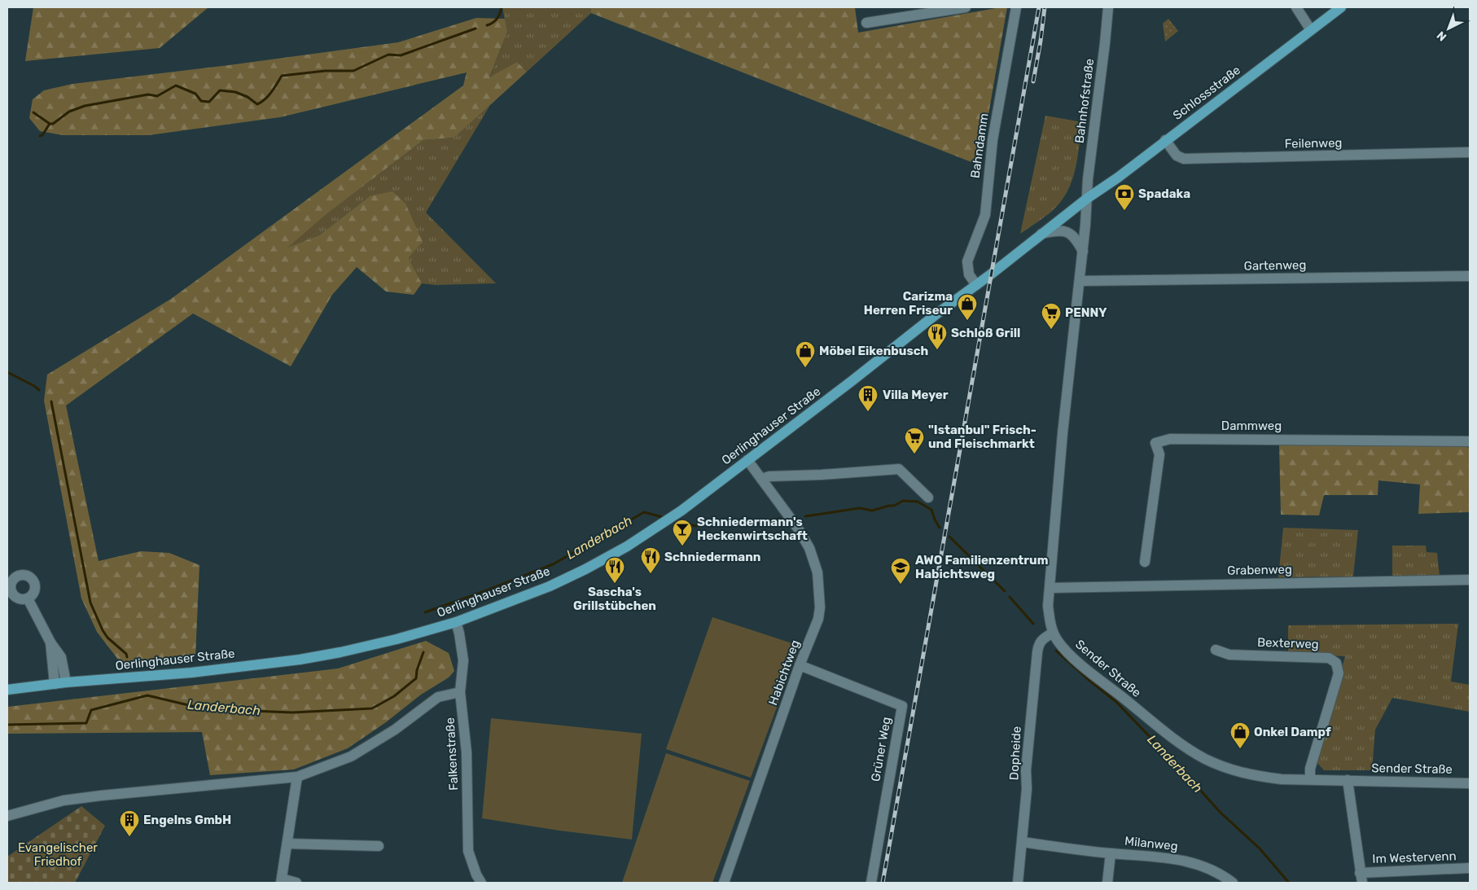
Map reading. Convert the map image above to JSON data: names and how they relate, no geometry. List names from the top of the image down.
{
  "streets": {
    "main road": ["Schlossstraße", "Oerlinghauser Straße"],
    "street": [
      "Bahnhofstraße",
      "Feilenweg",
      "Bahndamm",
      "Gartenweg",
      "Dammweg",
      "Grabenweg",
      "Bexterweg",
      "Sender Straße",
      "Habichtweg",
      "Grüner Weg",
      "Dopheide",
      "Falkenstraße",
      "Milanweg",
      "Im Westervenn"
    ]
  },
  "crossings": [
    ["Schlossstraße", "Bahnhofstraße"],
    ["Schlossstraße", "Feilenweg"],
    ["Schlossstraße", "Oerlinghauser Straße"],
    ["Schlossstraße", "Sender Straße"],
    ["Bahnhofstraße", "Oerlinghauser Straße"],
    ["Bahnhofstraße", "Sender Straße"],
    ["Bahndamm", "Oerlinghauser Straße"],
    ["Gartenweg", "Sender Straße"],
    ["Oerlinghauser Straße", "Sender Straße"],
    ["Oerlinghauser Straße", "Habichtweg"],
    ["Oerlinghauser Straße", "Falkenstraße"],
    ["Grabenweg", "Sender Straße"],
    ["Bexterweg", "Sender Straße"],
    ["Sender Straße", "Dopheide"],
    ["Habichtweg", "Grüner Weg"],
    ["Dopheide", "Milanweg"]
  ],
  "water": ["Landerbach"],
  "parks": ["Evangelischer Friedhof"],
  "places": {
    "bank": ["Spadaka"],
    "shop": ["Carizma Herren Friseur", "Möbel Eikenbusch", "Onkel Dampf"],
    "supermarket": ["PENNY", "\"Istanbul\" Frisch- und Fleischmarkt"],
    "restaurant": ["Schloß Grill", "Schniedermann", "Sascha's Grillstübchen"],
    "building": ["Villa Meyer", "Engelns GmbH"],
    "bar": ["Schniedermann's Heckenwirtschaft"],
    "school or university": ["AWO Familienzentrum Habichtsweg"]
  },
  "north": "bottom left"
}
